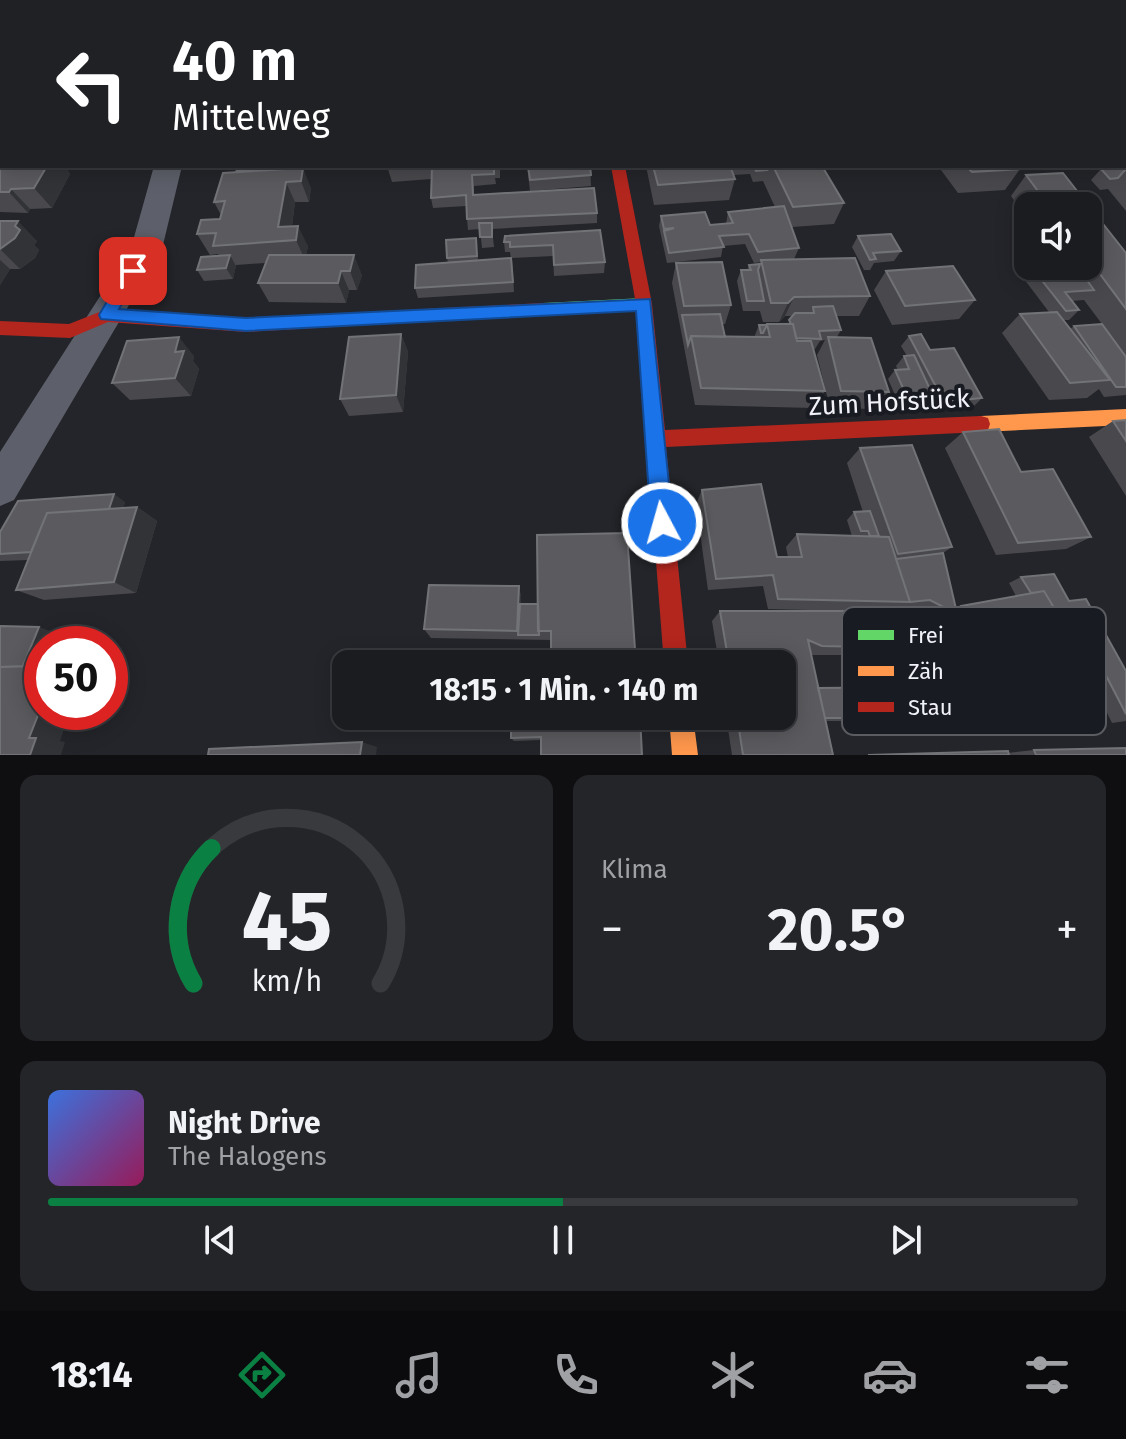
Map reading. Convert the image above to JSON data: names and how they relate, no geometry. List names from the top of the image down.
{
  "streets": {
    "street": ["Zum Hofstück"]
  },
  "legend": ["Frei", "Zäh", "Stau"],
  "page": {
    "turn": ["40 m", "Mittelweg"],
    "limit": "50",
    "trip": "18:15 · 1 Min. · 140 m",
    "tile": "Klima",
    "heat": ["−", "20.5°", "+"],
    "song": ["Night Drive", "The Halogens"],
    "tabs": "18:14",
    "gauge": ["45", "km/h"]
  }
}
